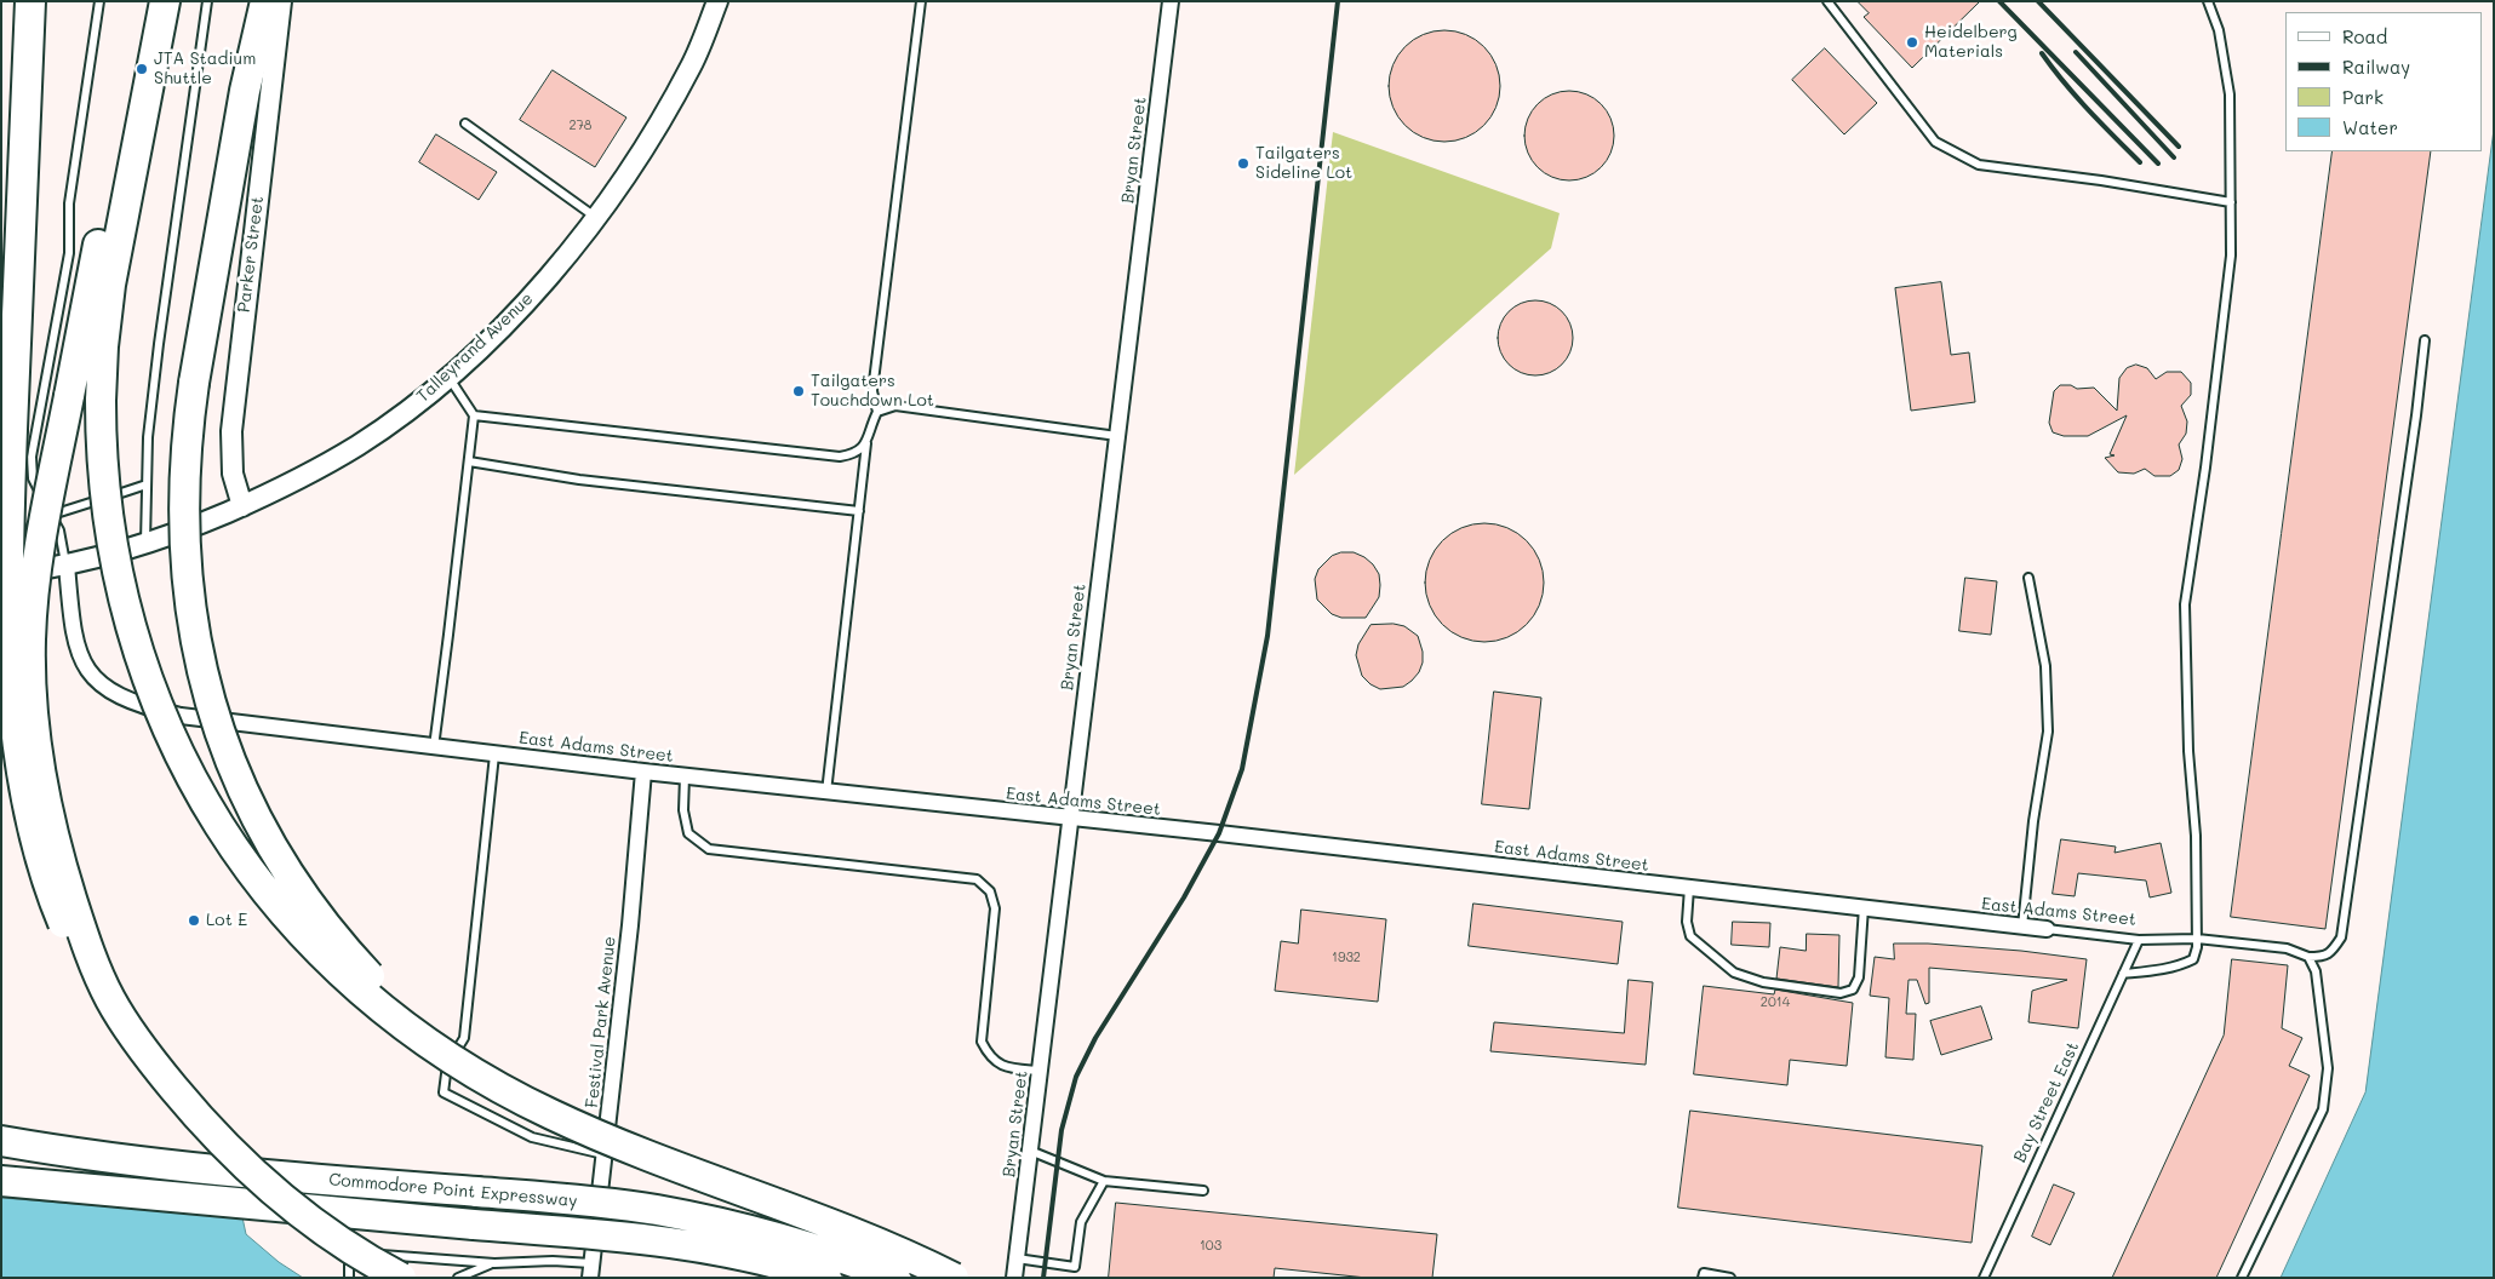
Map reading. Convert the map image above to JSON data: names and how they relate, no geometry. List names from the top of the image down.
{
  "streets": {
    "highway": ["Commodore Point Expressway"],
    "street": [
      "Bryan Street",
      "Parker Street",
      "Talleyrand Avenue",
      "East Adams Street",
      "Festival Park Avenue"
    ],
    "lane": ["Bay Street East"]
  },
  "crossings": [
    ["Bryan Street", "East Adams Street"],
    ["Parker Street", "Talleyrand Avenue"],
    ["Talleyrand Avenue", "East Adams Street"],
    ["East Adams Street", "Festival Park Avenue"],
    ["East Adams Street", "Bay Street East"]
  ],
  "places": [
    "Heidelberg Materials",
    "JTA Stadium Shuttle",
    "Tailgaters Sideline Lot",
    "Tailgaters Touchdown Lot",
    "Lot E"
  ],
  "house_numbers": [
    "278",
    "1932",
    "2014",
    "103"
  ],
  "legend": [
    "Road",
    "Railway",
    "Park",
    "Water"
  ]
}
